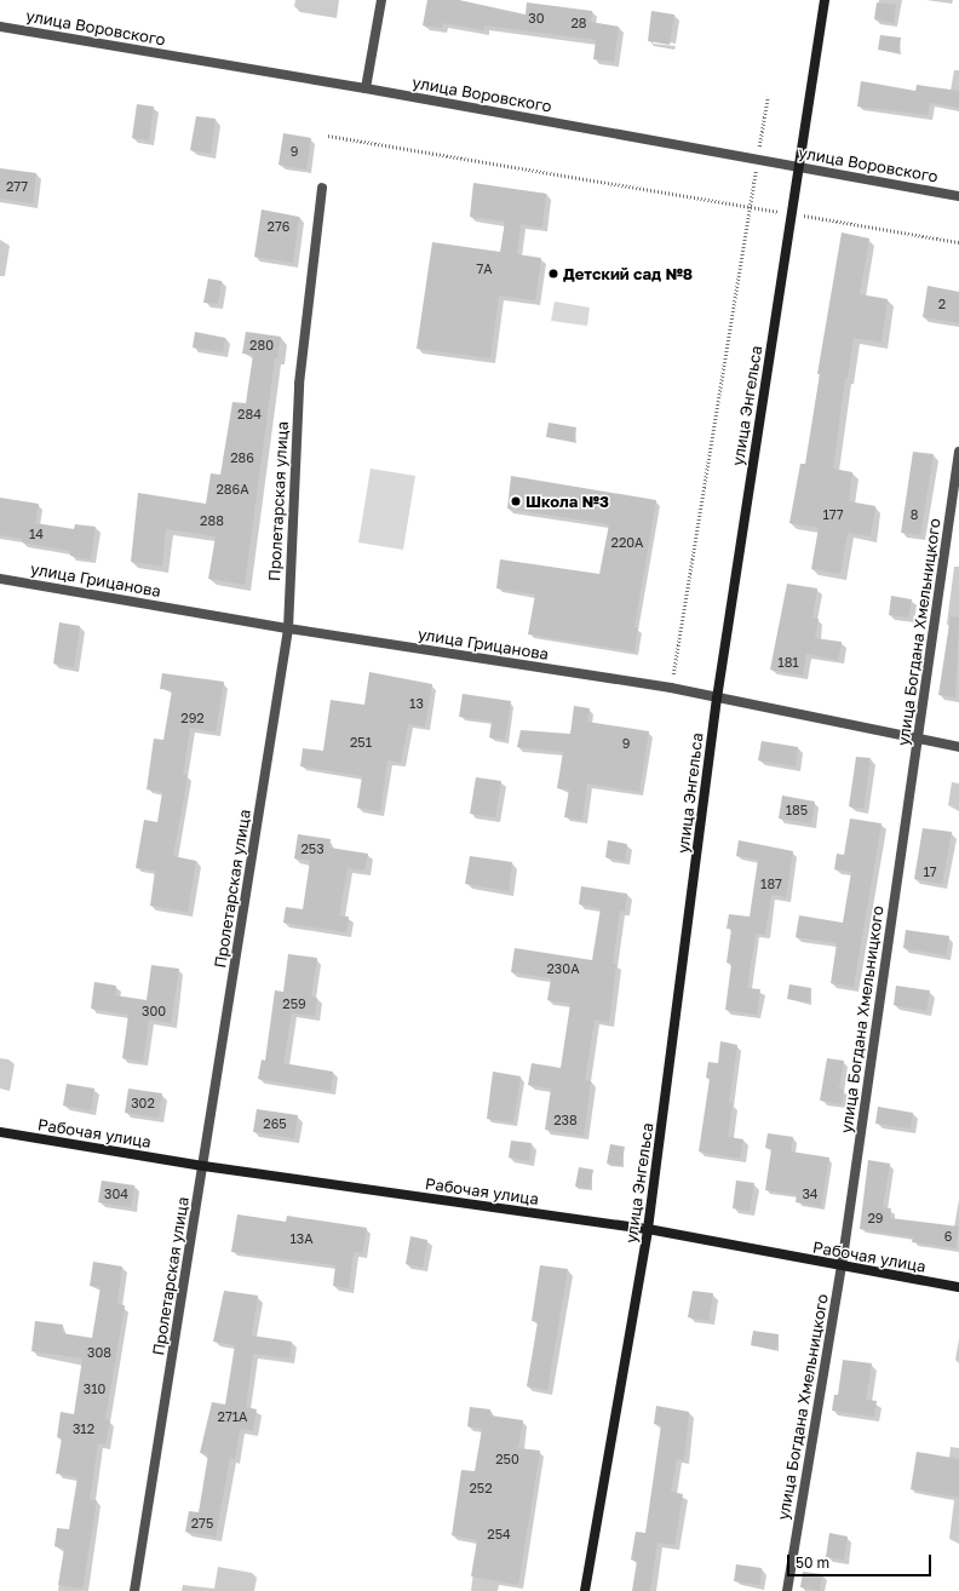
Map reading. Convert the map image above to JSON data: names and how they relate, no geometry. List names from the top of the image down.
{
  "streets": {
    "street": [
      "улица Воровского",
      "улица Энгельса",
      "Пролетарская улица",
      "улица Грицанова",
      "улица Богдана Хмельницкого",
      "Рабочая улица"
    ]
  },
  "crossings": [
    ["улица Воровского", "улица Энгельса"],
    ["улица Энгельса", "улица Грицанова"],
    ["улица Энгельса", "Рабочая улица"],
    ["Пролетарская улица", "улица Грицанова"],
    ["Пролетарская улица", "Рабочая улица"],
    ["улица Грицанова", "улица Богдана Хмельницкого"],
    ["улица Богдана Хмельницкого", "Рабочая улица"]
  ],
  "places": ["Детский сад №8", "Школа №3"],
  "house_numbers": [
    "30",
    "28",
    "9",
    "277",
    "276",
    "7А",
    "2",
    "280",
    "284",
    "286",
    "286А",
    "177",
    "8",
    "288",
    "14",
    "220А",
    "181",
    "13",
    "292",
    "251",
    "9",
    "185",
    "253",
    "17",
    "187",
    "230А",
    "259",
    "300",
    "302",
    "238",
    "265",
    "304",
    "34",
    "29",
    "6",
    "13А",
    "308",
    "310",
    "271А",
    "312",
    "250",
    "252",
    "275",
    "254"
  ],
  "scale_bar": "50 m"
}
